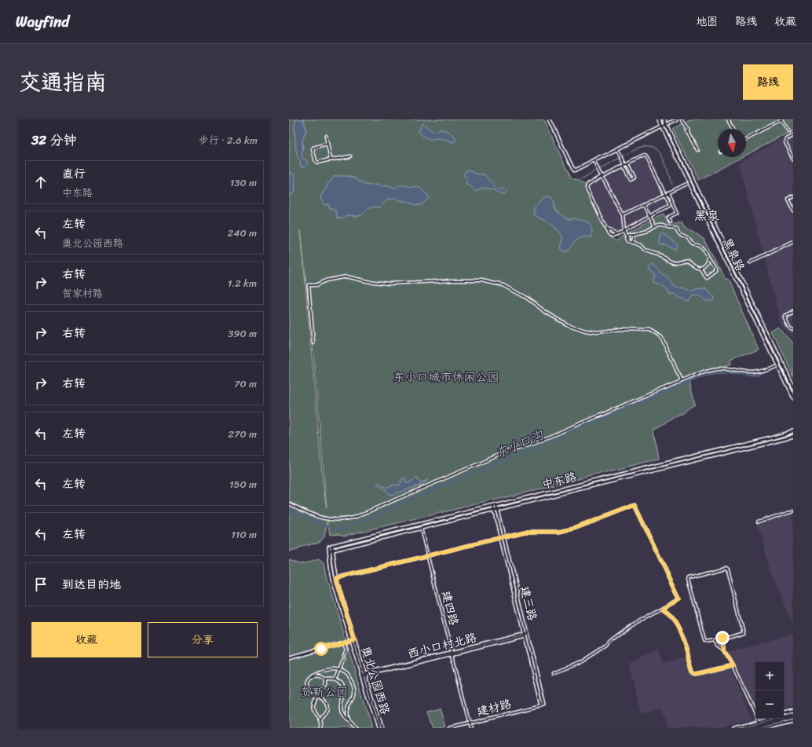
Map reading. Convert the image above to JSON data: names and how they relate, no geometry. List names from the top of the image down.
{
  "streets": {
    "main road": ["黑泉路", "中东路", "奥北公园西路"],
    "street": [
      "建三路",
      "建四路",
      "西小口村北路",
      "建材路"
    ]
  },
  "crossings": [
    ["中东路", "建三路"],
    ["中东路", "建四路"],
    ["中东路", "奥北公园西路"],
    ["建三路", "西小口村北路"],
    ["建三路", "建材路"],
    ["建四路", "西小口村北路"],
    ["建四路", "建材路"],
    ["西小口村北路", "奥北公园西路"]
  ],
  "districts": ["黑泉"],
  "water": ["东小口沟"],
  "parks": ["东小口城市休闲公园", "贺新公园"],
  "north": "bottom",
  "page": {
    "header": "Wayfind",
    "nav": ["地图", "路线", "收藏"],
    "title": "交通指南",
    "buttons": [
      "路线",
      ["收藏", "分享"]
    ],
    "heading": ["32 分钟", "步行 · 2.6 km"],
    "list": [
      ["直行", "中东路", "130 m"],
      ["左转", "奥北公园西路", "240 m"],
      ["右转", "贺家村路", "1.2 km"],
      ["右转", "390 m"],
      ["右转", "70 m"],
      ["左转", "270 m"],
      ["左转", "150 m"],
      ["左转", "110 m"],
      "到达目的地"
    ],
    "map_buttons": ["+", "−"]
  }
}
